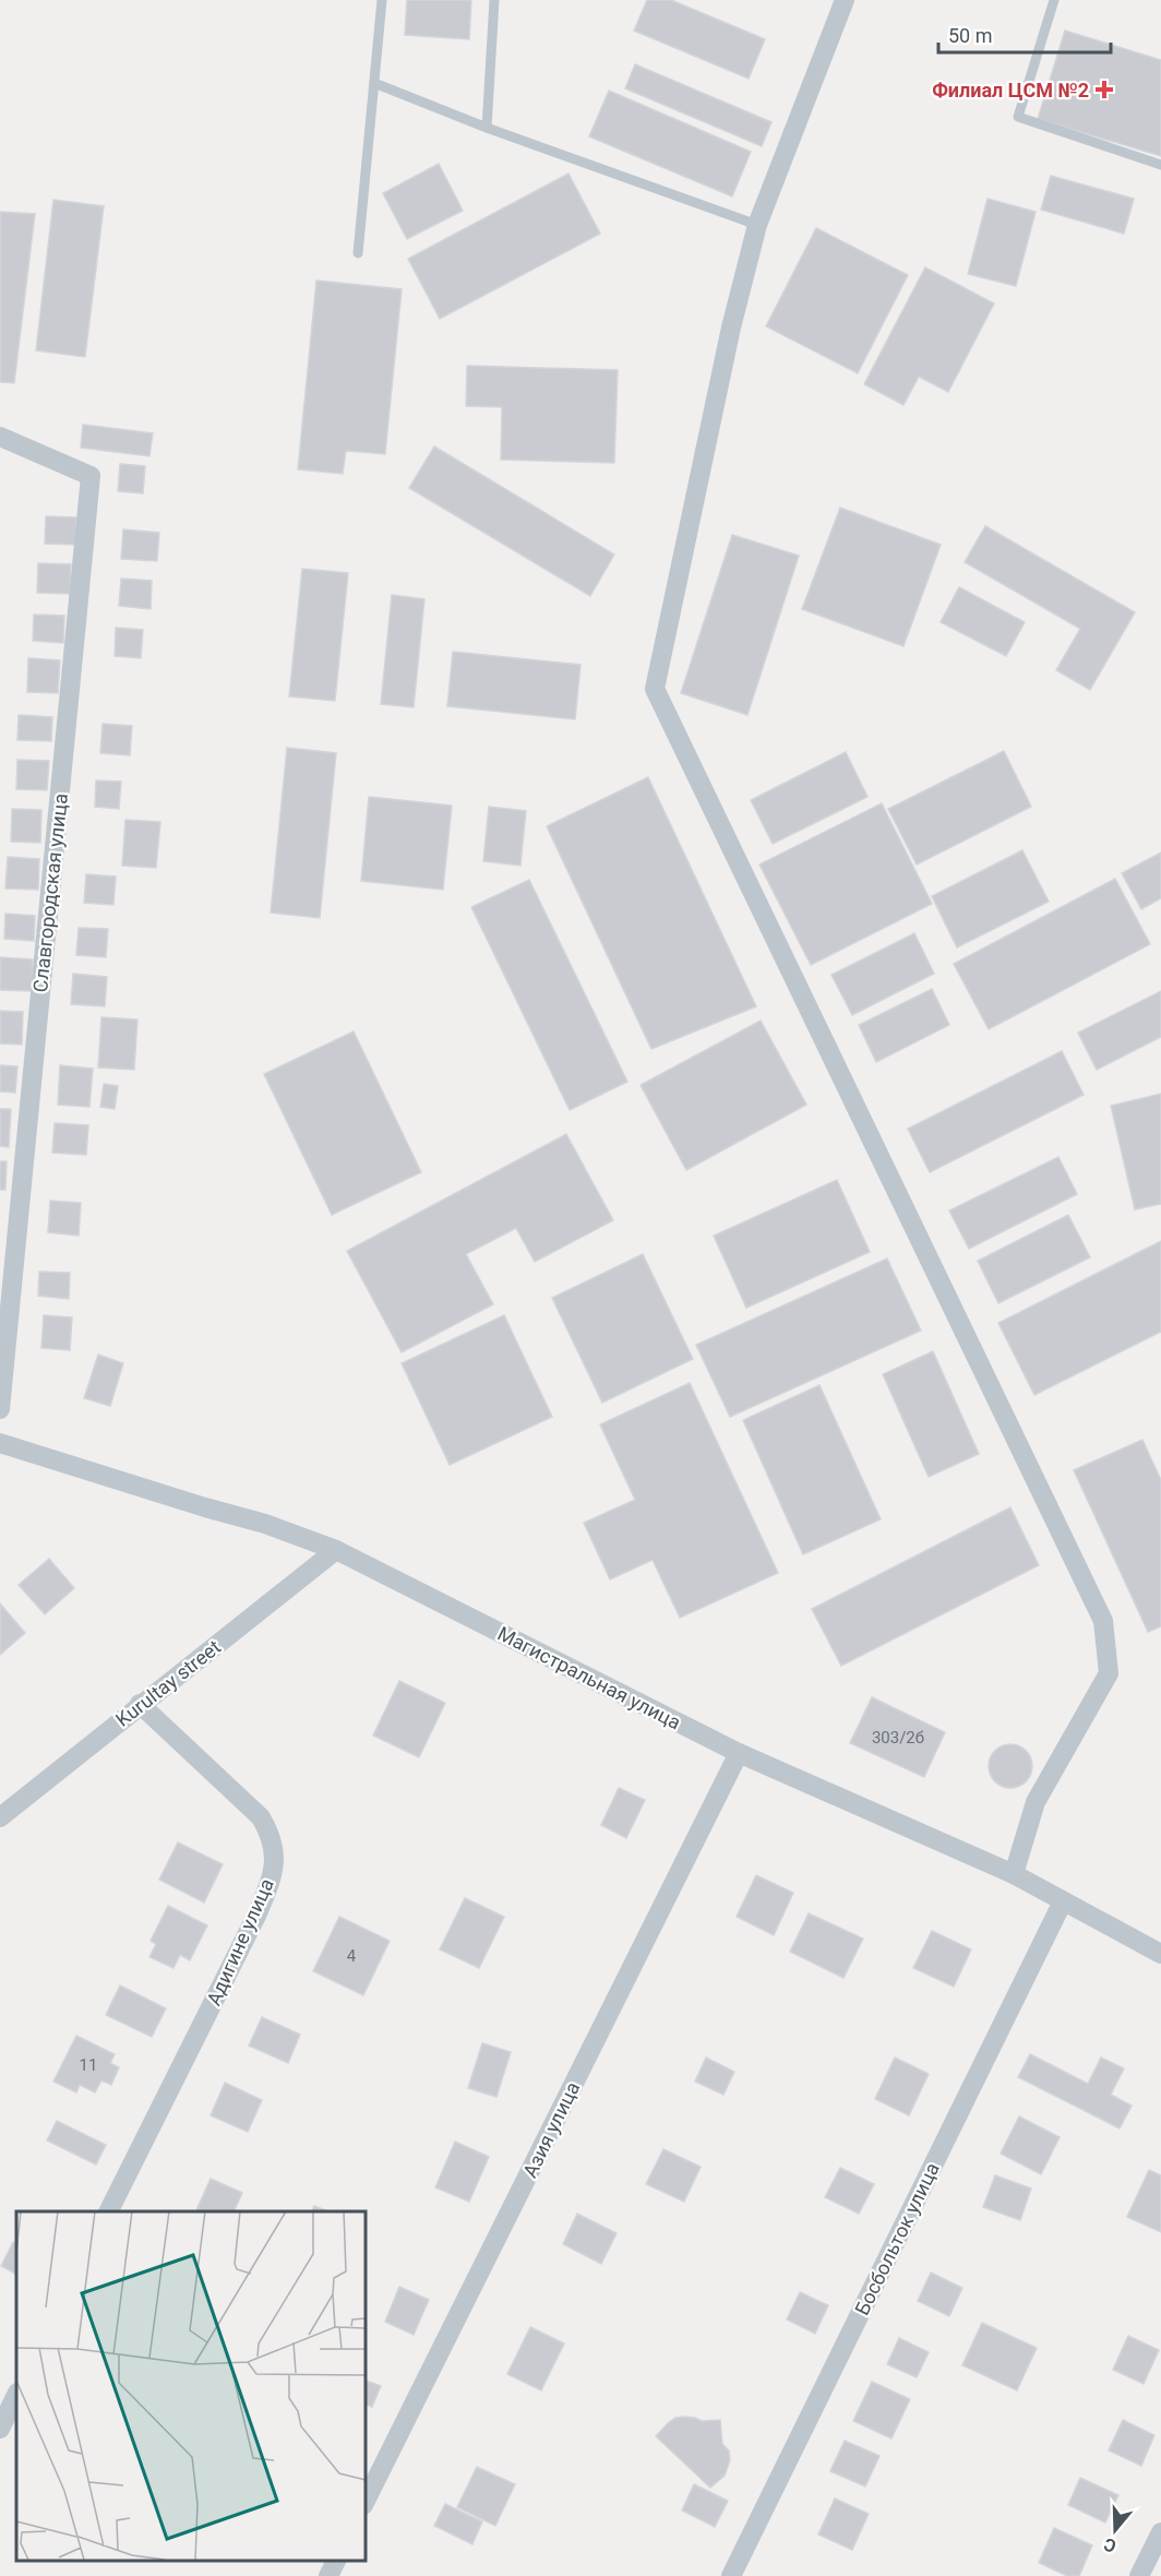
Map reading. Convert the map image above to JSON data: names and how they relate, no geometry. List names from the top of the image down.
{
  "streets": {
    "street": [
      "Славгородская улица",
      "Магистральная улица",
      "Kurultay street",
      "Адигине улица",
      "Азия улица",
      "Босбольток улица"
    ]
  },
  "crossings": [
    ["Магистральная улица", "Kurultay street"],
    ["Магистральная улица", "Азия улица"],
    ["Магистральная улица", "Босбольток улица"],
    ["Kurultay street", "Адигине улица"]
  ],
  "places": {
    "health": ["Филиал ЦСМ №2"]
  },
  "house_numbers": ["303/2б", "4", "11"],
  "scale_bar": "50 m",
  "north": "bottom"
}
